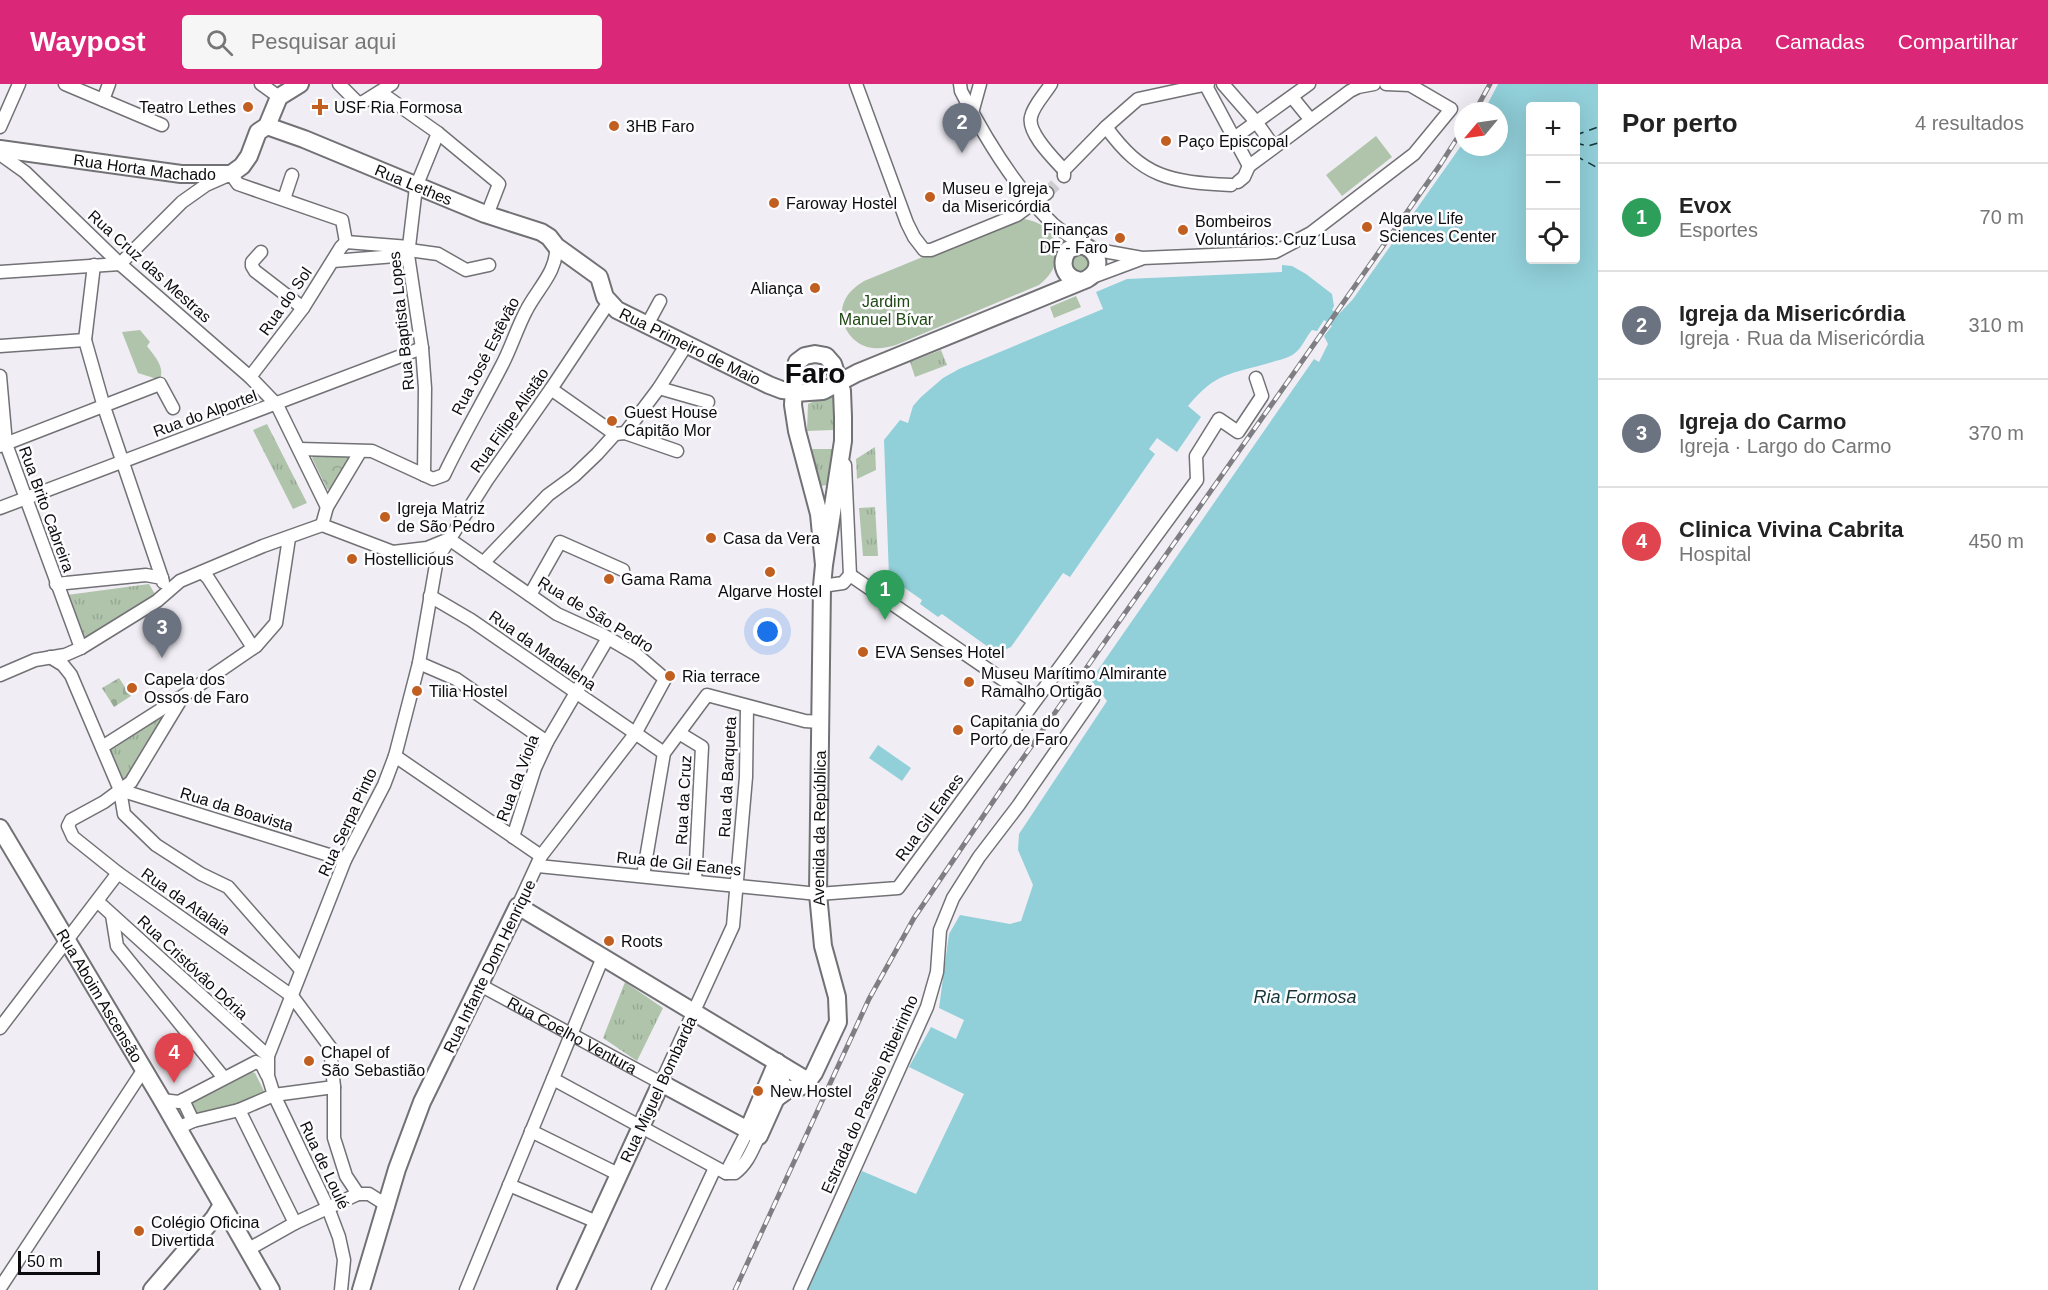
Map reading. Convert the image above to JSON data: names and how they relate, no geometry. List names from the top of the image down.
{
  "streets": {
    "street": [
      "Rua Horta Machado",
      "Rua Lethes",
      "Rua Cruz das Mestras",
      "Rua do Sol",
      "Rua Baptista Lopes",
      "Rua Primeiro de Maio",
      "Rua José Estêvão",
      "Rua do Alportel",
      "Rua Filipe Alistão",
      "Rua Brito Cabreira",
      "Rua de São Pedro",
      "Rua da Madalena",
      "Rua da Barqueta",
      "Rua da Viola",
      "Rua da Cruz",
      "Rua da Boavista",
      "Rua Gil Eanes",
      "Rua Serpa Pinto",
      "Avenida da República",
      "Rua de Gil Eanes",
      "Rua da Atalaia",
      "Rua Infante Dom Henrique",
      "Rua Cristóvão Dória",
      "Rua Aboim Ascensão",
      "Rua Coelho Ventura",
      "Rua Miguel Bombarda",
      "Estrada do Passeio Ribeirinho",
      "Rua de Loulé"
    ]
  },
  "crossings": [
    ["Rua Horta Machado", "Rua Lethes"],
    ["Rua Lethes", "Rua Baptista Lopes"],
    ["Rua Lethes", "Rua Primeiro de Maio"],
    ["Rua Lethes", "Rua José Estêvão"],
    ["Rua Lethes", "Rua Filipe Alistão"],
    ["Rua Cruz das Mestras", "Rua do Sol"],
    ["Rua Cruz das Mestras", "Rua do Alportel"],
    ["Rua Baptista Lopes", "Rua José Estêvão"],
    ["Rua Baptista Lopes", "Rua do Alportel"],
    ["Rua Primeiro de Maio", "Rua Filipe Alistão"],
    ["Rua Primeiro de Maio", "Avenida da República"],
    ["Rua do Alportel", "Rua Brito Cabreira"],
    ["Rua Filipe Alistão", "Rua de São Pedro"],
    ["Rua Filipe Alistão", "Rua Serpa Pinto"],
    ["Rua de São Pedro", "Rua da Viola"],
    ["Rua de São Pedro", "Rua Infante Dom Henrique"],
    ["Rua da Madalena", "Rua da Viola"],
    ["Rua da Madalena", "Rua Serpa Pinto"],
    ["Rua da Madalena", "Rua Infante Dom Henrique"],
    ["Rua da Barqueta", "Rua de Gil Eanes"],
    ["Rua da Barqueta", "Rua Miguel Bombarda"],
    ["Rua da Cruz", "Rua de Gil Eanes"],
    ["Rua da Boavista", "Rua Serpa Pinto"],
    ["Rua da Boavista", "Rua da Atalaia"],
    ["Rua Gil Eanes", "Avenida da República"],
    ["Rua Gil Eanes", "Rua de Gil Eanes"],
    ["Rua Serpa Pinto", "Rua da Atalaia"],
    ["Rua Serpa Pinto", "Rua Cristóvão Dória"],
    ["Rua Serpa Pinto", "Rua de Loulé"],
    ["Avenida da República", "Rua de Gil Eanes"],
    ["Rua de Gil Eanes", "Rua Infante Dom Henrique"],
    ["Rua de Gil Eanes", "Rua Miguel Bombarda"],
    ["Rua Infante Dom Henrique", "Rua Coelho Ventura"],
    ["Rua Cristóvão Dória", "Rua de Loulé"],
    ["Rua Coelho Ventura", "Rua Miguel Bombarda"]
  ],
  "districts": ["Faro"],
  "water": ["Ria Formosa"],
  "parks": ["Jardim Manuel Bívar"],
  "places": {
    "other": [
      "Teatro Lethes",
      "3HB Faro",
      "Paço Episcopal",
      "Museu e Igreja da Misericórdia",
      "Faroway Hostel",
      "Algarve Life Sciences Center",
      "Bombeiros Voluntários: Cruz Lusa",
      "Finanças DF - Faro",
      "Aliança",
      "Guest House Capitão Mor",
      "Igreja Matriz de São Pedro",
      "Casa da Vera",
      "Hostellicious",
      "Algarve Hostel",
      "Gama Rama",
      "EVA Senses Hotel",
      "Ria terrace",
      "Museu Marítimo Almirante Ramalho Ortigão",
      "Capela dos Ossos de Faro",
      "Tilia Hostel",
      "Capitania do Porto de Faro",
      "Roots",
      "Chapel of São Sebastião",
      "New Hostel",
      "Colégio Oficina Divertida"
    ],
    "health": ["USF Ria Formosa"]
  },
  "scale_bar": "50 m",
  "north": "bottom left",
  "page": {
    "header": "Waypost",
    "search": "Pesquisar aqui",
    "nav": ["Mapa", "Camadas", "Compartilhar"],
    "heading": ["Por perto", "4 resultados"],
    "map_buttons": ["+", "−"],
    "pins": [
      "2",
      "1",
      "3",
      "4"
    ],
    "list": [
      {
        "mark": "1",
        "name": "Evox",
        "note": "Esportes",
        "value": "70 m"
      },
      {
        "mark": "2",
        "name": "Igreja da Misericórdia",
        "note": "Igreja · Rua da Misericórdia",
        "value": "310 m"
      },
      {
        "mark": "3",
        "name": "Igreja do Carmo",
        "note": "Igreja · Largo do Carmo",
        "value": "370 m"
      },
      {
        "mark": "4",
        "name": "Clinica Vivina Cabrita",
        "note": "Hospital",
        "value": "450 m"
      }
    ],
    "scale": "50 m"
  }
}
